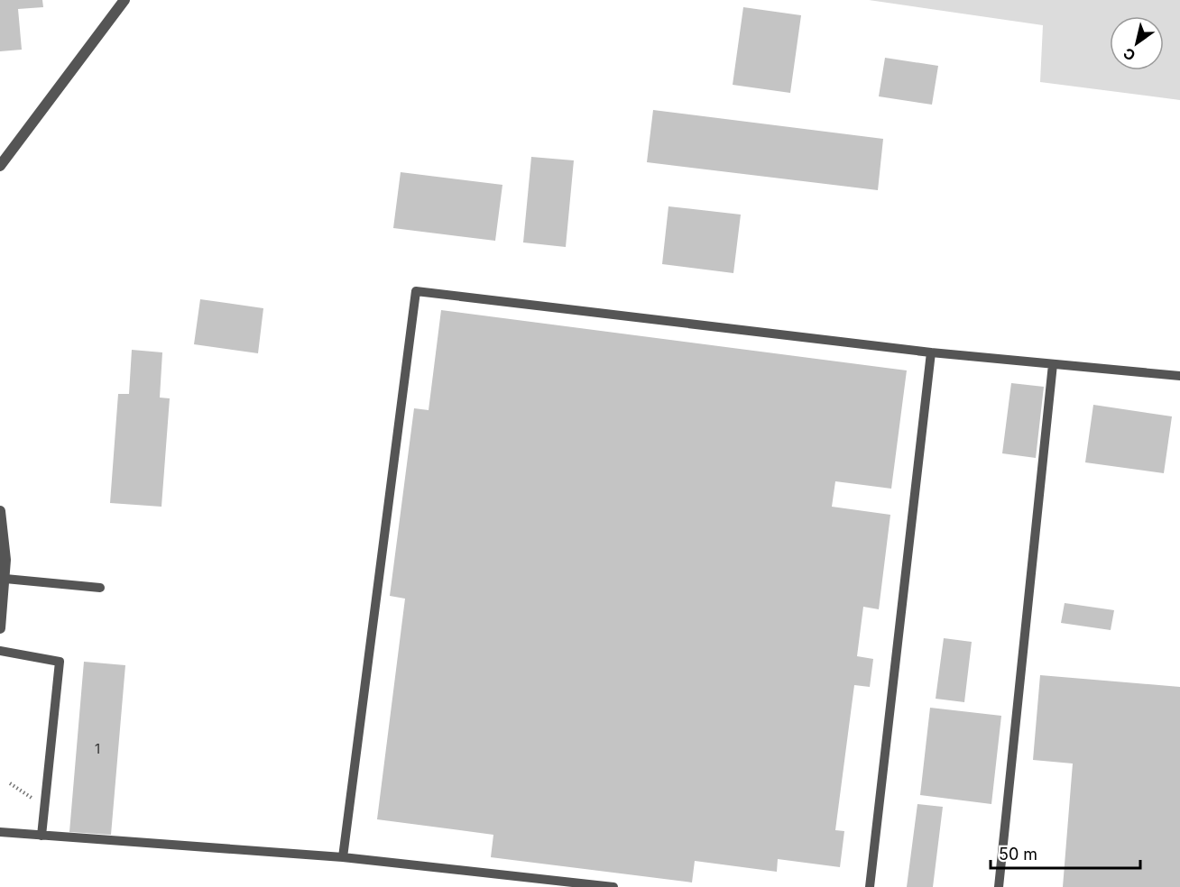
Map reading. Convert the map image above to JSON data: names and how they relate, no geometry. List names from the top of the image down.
{
  "house_numbers": ["1"],
  "scale_bar": "50 m",
  "north": "bottom left"
}
